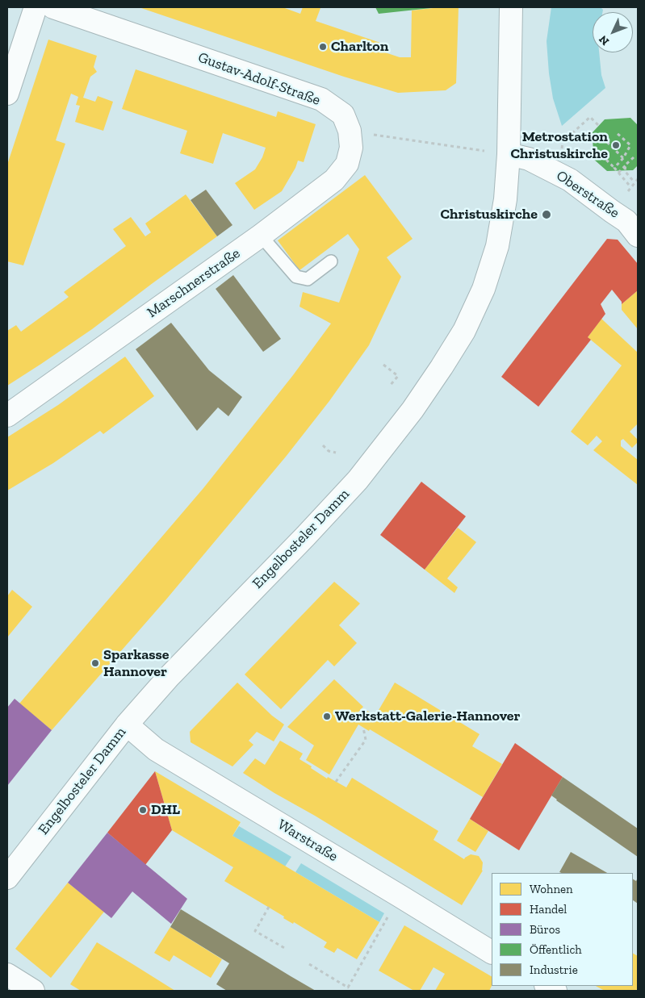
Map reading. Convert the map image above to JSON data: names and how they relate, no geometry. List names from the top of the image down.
{
  "streets": {
    "street": [
      "Gustav-Adolf-Straße",
      "Oberstraße",
      "Marschnerstraße",
      "Engelbosteler Damm",
      "Warstraße"
    ]
  },
  "crossings": [
    ["Gustav-Adolf-Straße", "Marschnerstraße"],
    ["Oberstraße", "Engelbosteler Damm"],
    ["Engelbosteler Damm", "Warstraße"]
  ],
  "places": [
    "Charlton",
    "Metrostation Christuskirche",
    "Christuskirche",
    "Sparkasse Hannover",
    "Werkstatt-Galerie-Hannover",
    "DHL"
  ],
  "legend": [
    "Wohnen",
    "Handel",
    "Büros",
    "Öffentlich",
    "Industrie"
  ],
  "north": "bottom left"
}
